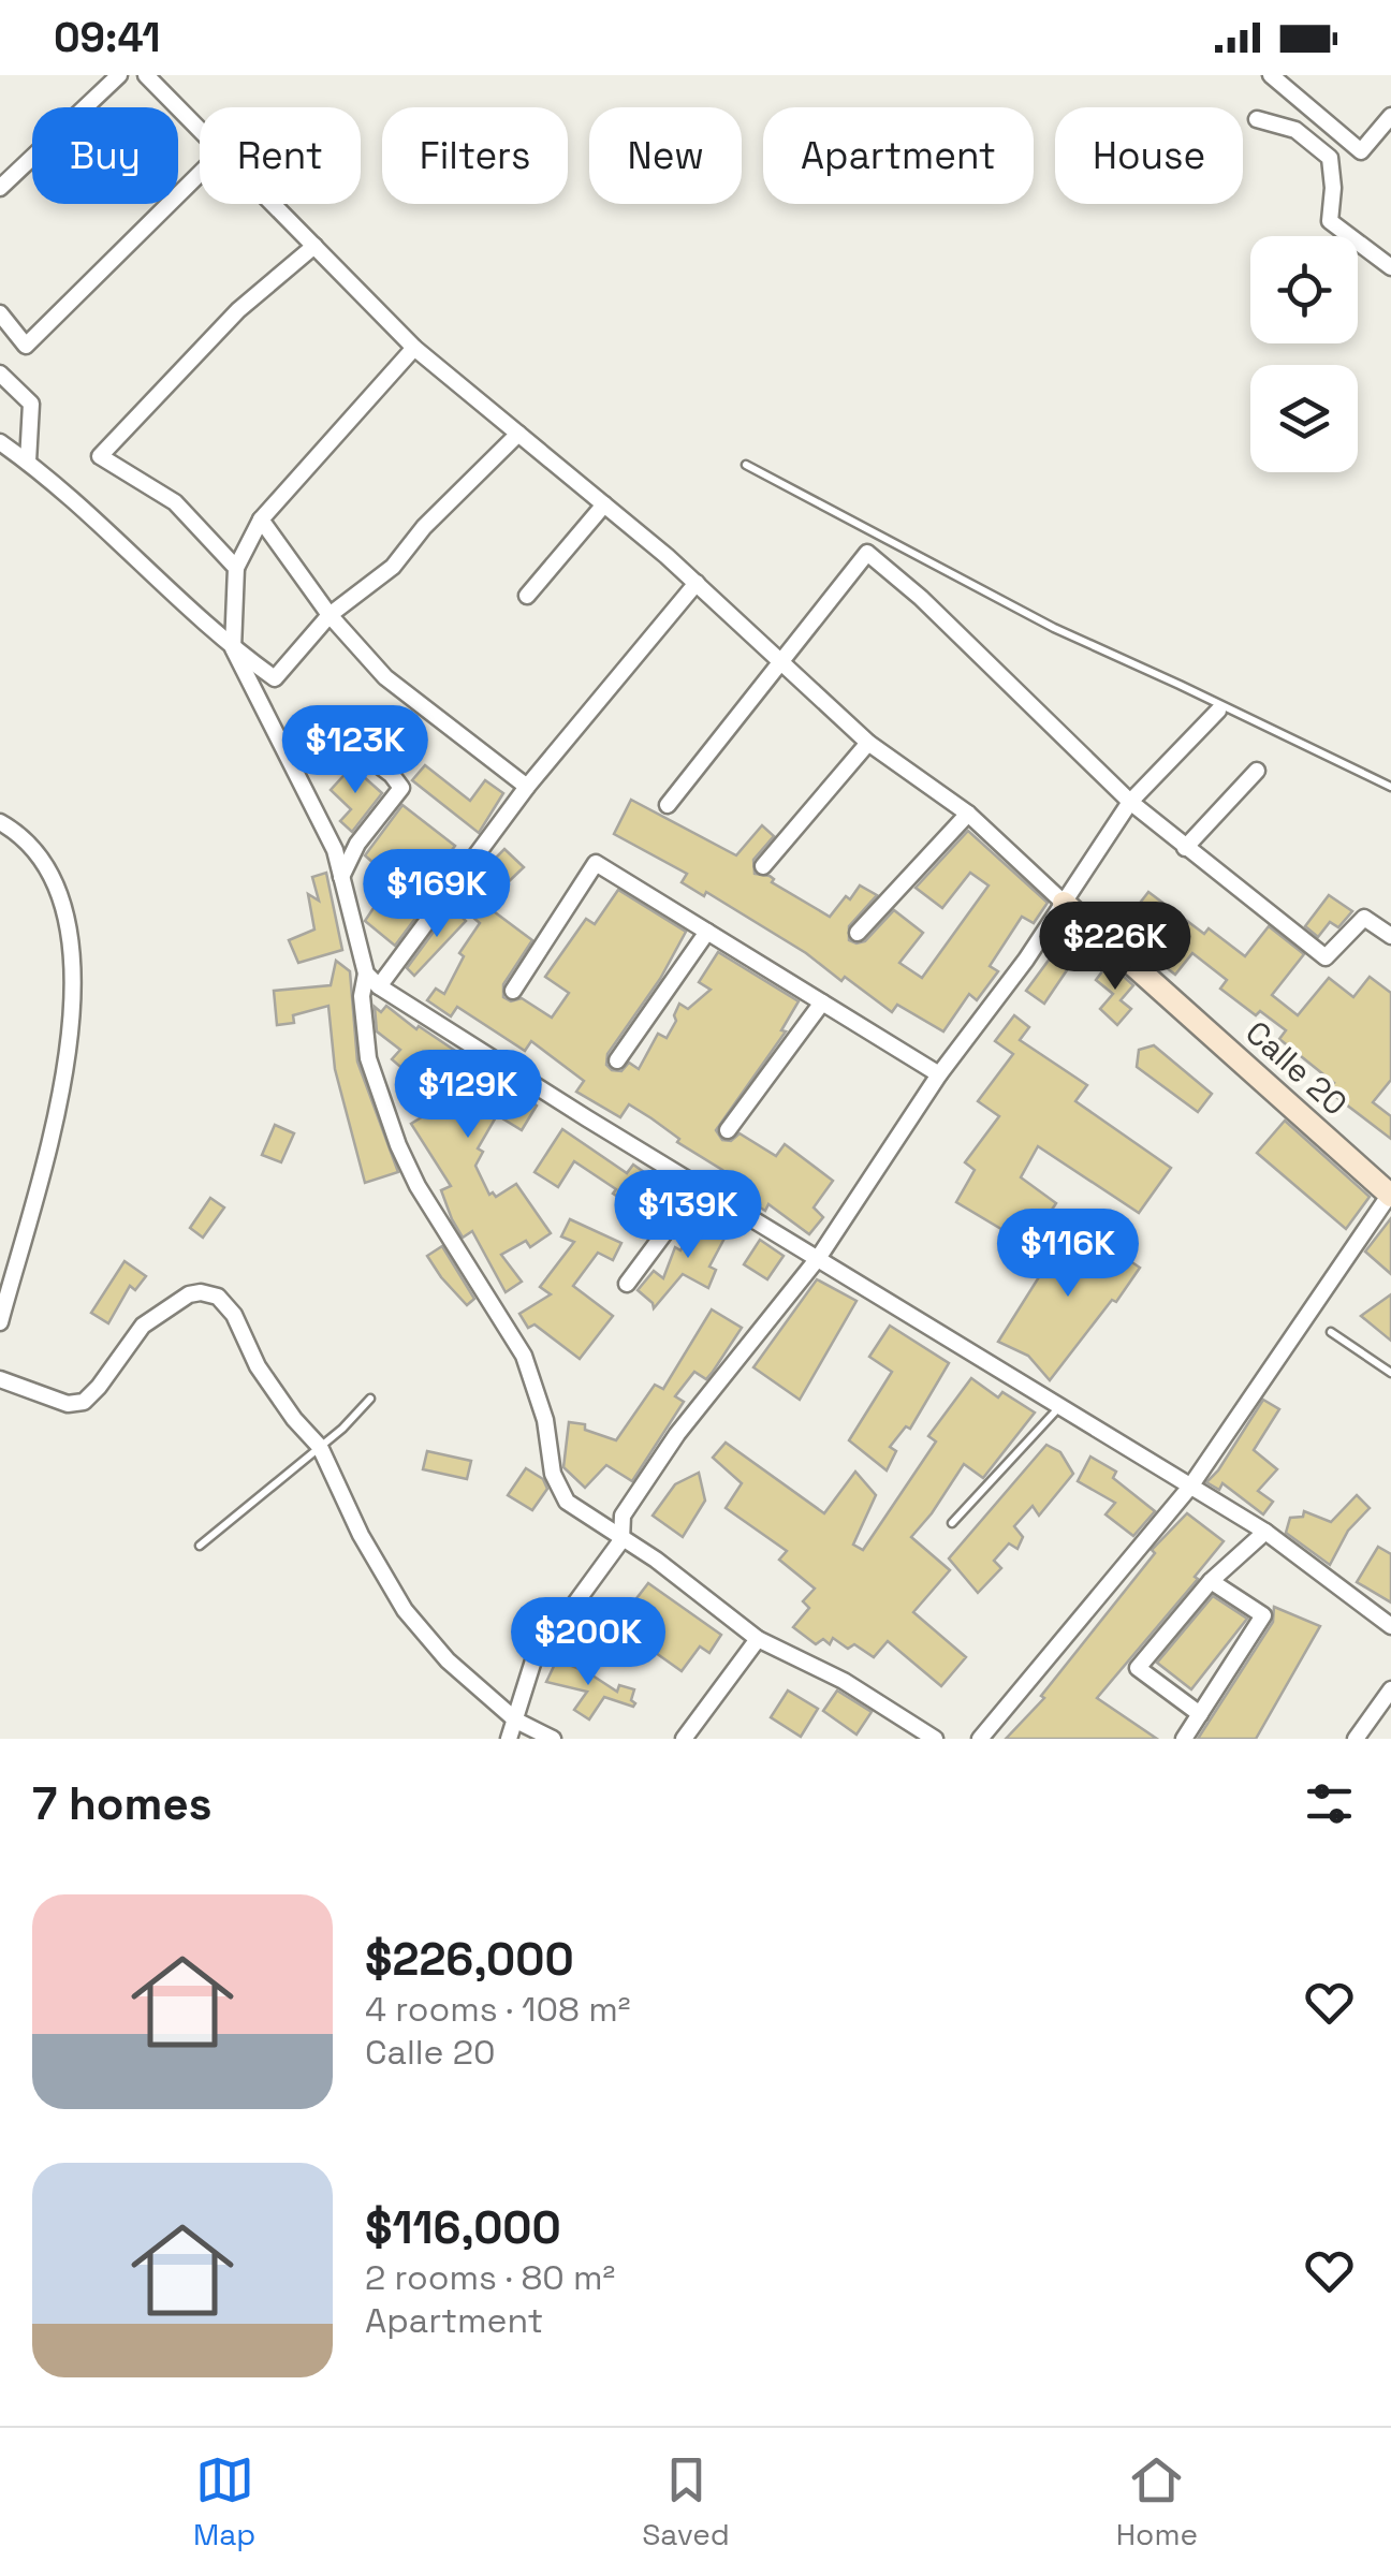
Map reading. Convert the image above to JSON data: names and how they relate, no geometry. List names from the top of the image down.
{
  "streets": {
    "main road": ["Calle 20"]
  },
  "page": {
    "status": "09:41",
    "chip": [
      "Buy",
      "Rent",
      "Filters",
      "New",
      "Apartment",
      "House"
    ],
    "price": [
      "$123K",
      "$169K",
      "$226K",
      "$129K",
      "$139K",
      "$116K",
      "$200K"
    ],
    "heading": "7 homes",
    "list": [
      {
        "name": "$226,000",
        "note": "4 rooms · 108 m² · Calle 20"
      },
      {
        "name": "$116,000",
        "note": "2 rooms · 80 m² · Apartment"
      }
    ],
    "tabs": ["Map", "Saved", "Home"]
  }
}
